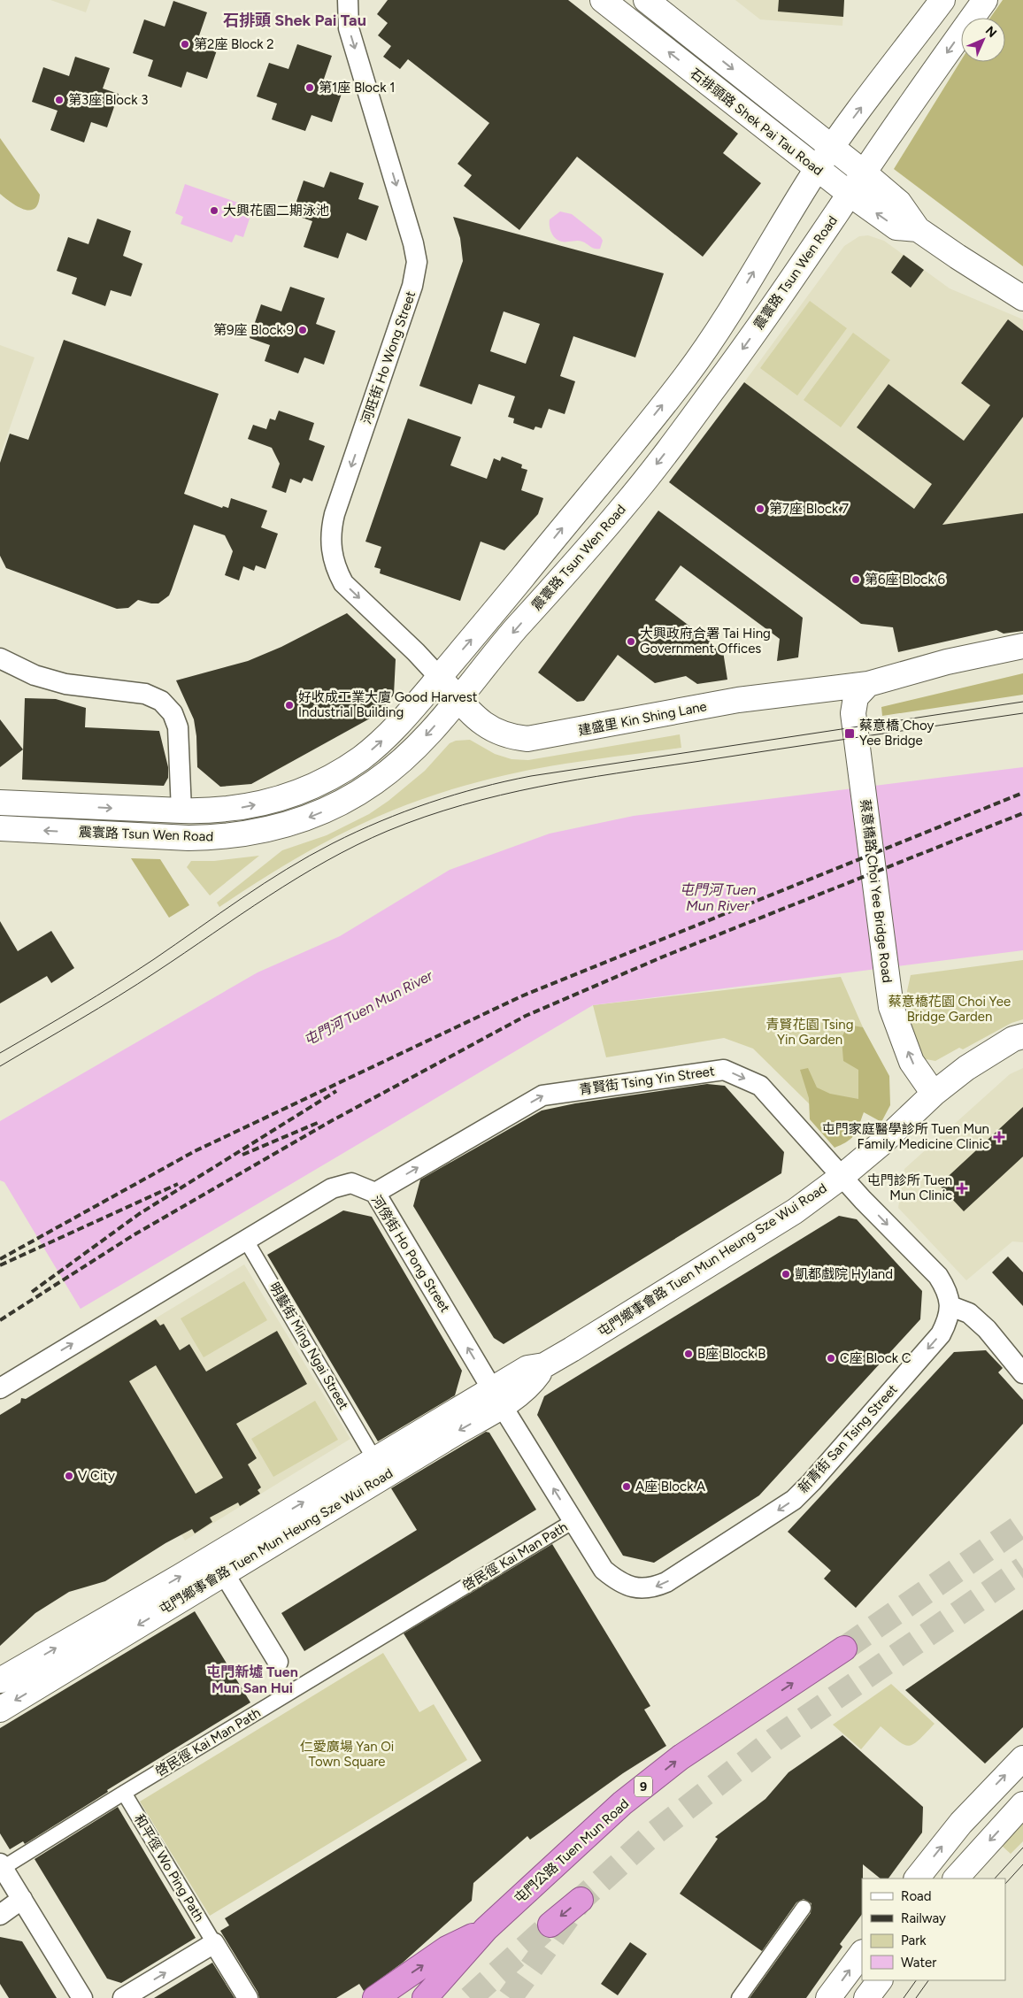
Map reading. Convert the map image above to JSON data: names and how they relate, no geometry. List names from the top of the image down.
{
  "streets": {
    "highway": ["9", "屯門公路 Tuen Mun Road"],
    "main road": [
      "石排頭路 Shek Pai Tau Road",
      "震寰路 Tsun Wen Road",
      "建盛里 Kin Shing Lane",
      "蔡意橋路 Choi Yee Bridge Road",
      "屯門鄉事會路 Tuen Mun Heung Sze Wui Road"
    ],
    "street": [
      "河旺街 Ho Wong Street",
      "青賢街 Tsing Yin Street",
      "河傍街 Ho Pong Street",
      "明藝街 Ming Ngai Street",
      "新青街 San Tsing Street",
      "啓民徑 Kai Man Path",
      "和平徑 Wo Ping Path"
    ]
  },
  "crossings": [
    ["石排頭路 Shek Pai Tau Road", "震寰路 Tsun Wen Road"],
    ["震寰路 Tsun Wen Road", "河旺街 Ho Wong Street"],
    ["震寰路 Tsun Wen Road", "建盛里 Kin Shing Lane"],
    ["河旺街 Ho Wong Street", "建盛里 Kin Shing Lane"],
    ["建盛里 Kin Shing Lane", "蔡意橋路 Choi Yee Bridge Road"],
    ["蔡意橋路 Choi Yee Bridge Road", "屯門鄉事會路 Tuen Mun Heung Sze Wui Road"],
    ["青賢街 Tsing Yin Street", "河傍街 Ho Pong Street"],
    ["青賢街 Tsing Yin Street", "屯門鄉事會路 Tuen Mun Heung Sze Wui Road"],
    ["青賢街 Tsing Yin Street", "新青街 San Tsing Street"],
    ["河傍街 Ho Pong Street", "屯門鄉事會路 Tuen Mun Heung Sze Wui Road"],
    ["河傍街 Ho Pong Street", "明藝街 Ming Ngai Street"],
    ["河傍街 Ho Pong Street", "新青街 San Tsing Street"],
    ["河傍街 Ho Pong Street", "啓民徑 Kai Man Path"],
    ["啓民徑 Kai Man Path", "和平徑 Wo Ping Path"]
  ],
  "one_way": [
    "河旺街 Ho Wong Street",
    "蔡意橋路 Choi Yee Bridge Road",
    "青賢街 Tsing Yin Street",
    "新青街 San Tsing Street",
    "屯門公路 Tuen Mun Road"
  ],
  "districts": ["石排頭 Shek Pai Tau", "屯門新墟 Tuen Mun San Hui"],
  "water": ["屯門河 Tuen Mun River"],
  "parks": ["蔡意橋花園 Choi Yee Bridge Garden", "青賢花園 Tsing Yin Garden", "仁愛廣場 Yan Oi Town Square"],
  "places": {
    "other": [
      "第2座 Block 2",
      "第1座 Block 1",
      "第3座 Block 3",
      "大興花園二期泳池",
      "第9座 Block 9",
      "第7座 Block 7",
      "第6座 Block 6",
      "大興政府合署 Tai Hing Government Offices",
      "好收成工業大廈 Good Harvest Industrial Building",
      "凱都戲院 Hyland",
      "B座 Block B",
      "C座 Block C",
      "V City",
      "A座 Block A"
    ],
    "transit": ["蔡意橋 Choy Yee Bridge"],
    "health": ["屯門家庭醫學診所 Tuen Mun Family Medicine Clinic", "屯門診所 Tuen Mun Clinic"]
  },
  "legend": [
    "Road",
    "Railway",
    "Park",
    "Water"
  ],
  "north": "top right"
}
